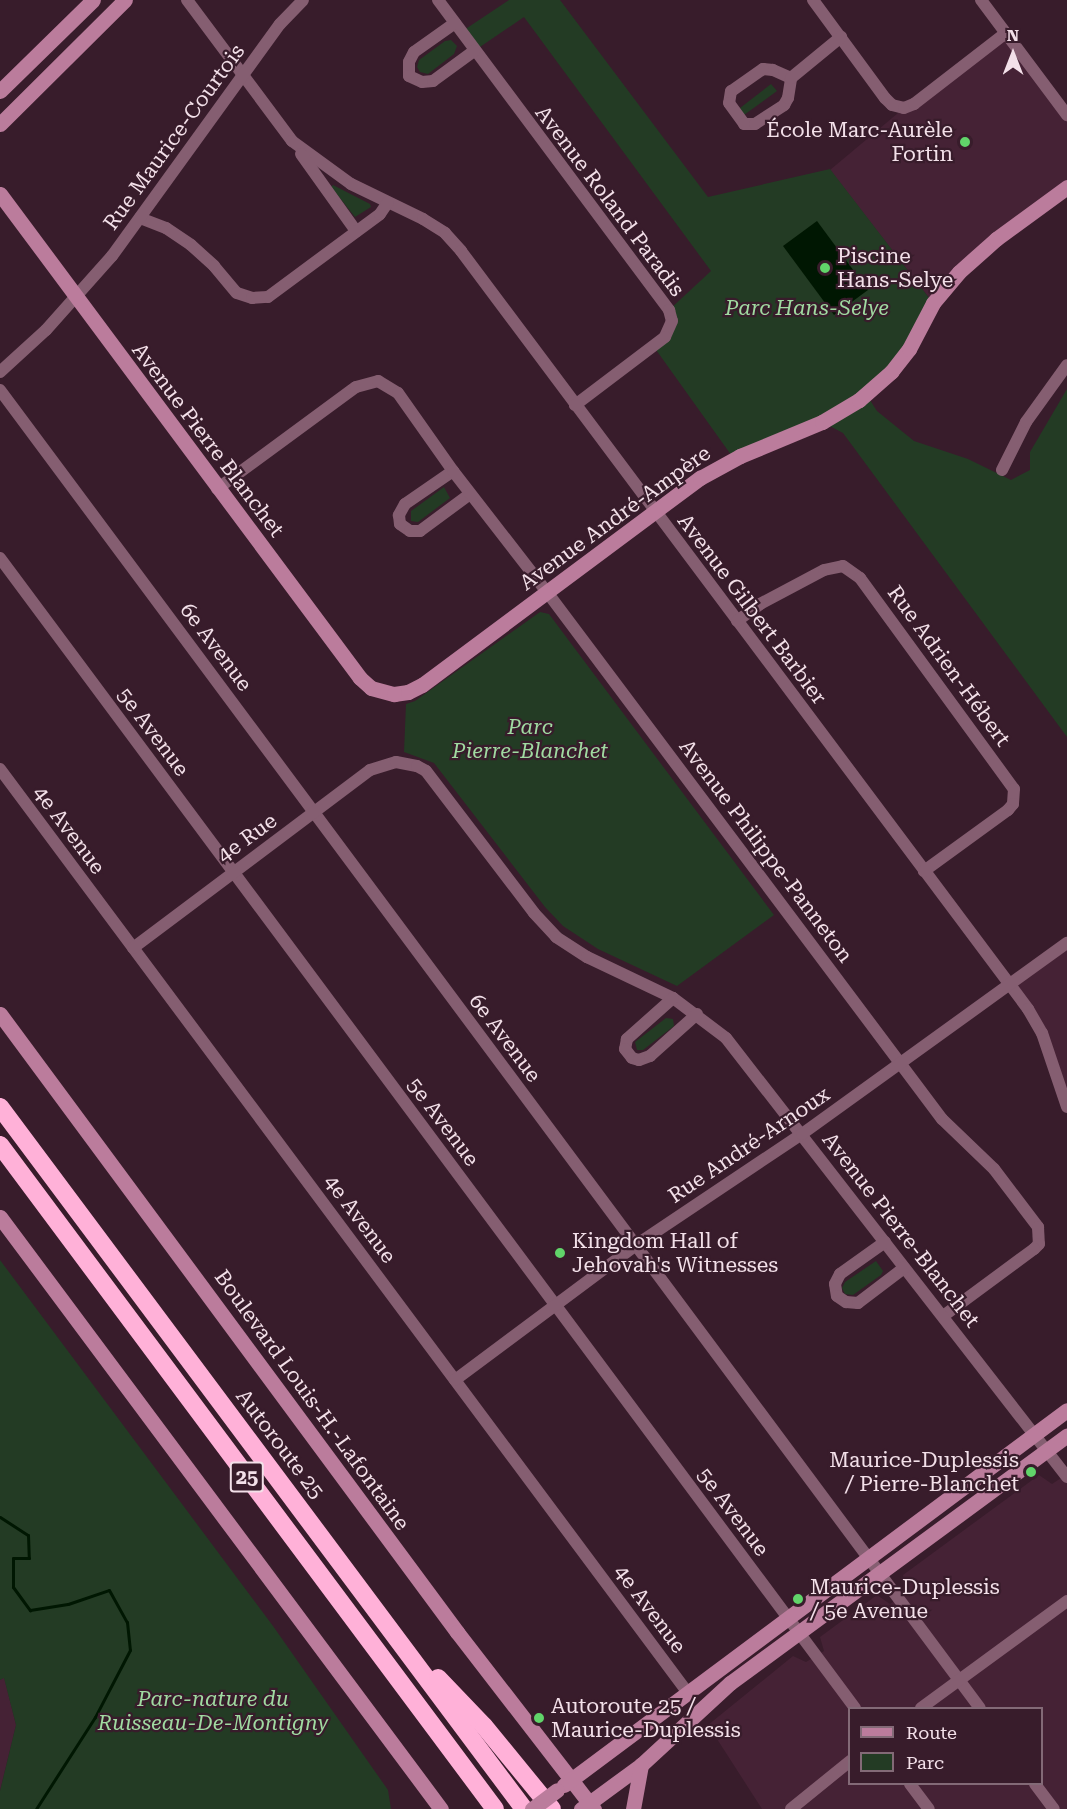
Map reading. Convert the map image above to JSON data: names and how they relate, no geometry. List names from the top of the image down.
{
  "streets": {
    "highway": ["Autoroute 25", "25"],
    "street": [
      "Rue Maurice-Courtois",
      "Avenue Roland Paradis",
      "Avenue Pierre Blanchet",
      "Avenue André-Ampère",
      "Avenue Gilbert Barbier",
      "6e Avenue",
      "Rue Adrien-Hébert",
      "5e Avenue",
      "4e Avenue",
      "4e Rue",
      "Avenue Philippe-Panneton",
      "Rue André-Arnoux",
      "Avenue Pierre-Blanchet",
      "Boulevard Louis-H.-Lafontaine"
    ]
  },
  "crossings": [
    ["Rue Maurice-Courtois", "Avenue Pierre Blanchet"],
    ["Rue Maurice-Courtois", "Avenue Gilbert Barbier"],
    ["Avenue Roland Paradis", "Avenue Gilbert Barbier"],
    ["Avenue Pierre Blanchet", "Avenue André-Ampère"],
    ["Avenue Pierre Blanchet", "Avenue Philippe-Panneton"],
    ["Avenue André-Ampère", "Avenue Gilbert Barbier"],
    ["Avenue André-Ampère", "Avenue Philippe-Panneton"],
    ["Avenue Gilbert Barbier", "Rue Adrien-Hébert"],
    ["Avenue Gilbert Barbier", "Rue André-Arnoux"],
    ["6e Avenue", "4e Rue"],
    ["6e Avenue", "Rue André-Arnoux"],
    ["5e Avenue", "4e Rue"],
    ["5e Avenue", "Rue André-Arnoux"],
    ["4e Avenue", "4e Rue"],
    ["4e Avenue", "Rue André-Arnoux"],
    ["4e Rue", "Avenue Pierre-Blanchet"],
    ["Avenue Philippe-Panneton", "Rue André-Arnoux"],
    ["Avenue Philippe-Panneton", "Avenue Pierre-Blanchet"],
    ["Rue André-Arnoux", "Avenue Pierre-Blanchet"]
  ],
  "parks": ["Parc Hans-Selye", "Parc Pierre-Blanchet", "Parc-nature du Ruisseau-De-Montigny"],
  "places": [
    "École Marc-Aurèle Fortin",
    "Piscine Hans-Selye",
    "Kingdom Hall of Jehovah's Witnesses",
    "Maurice-Duplessis / Pierre-Blanchet",
    "Maurice-Duplessis / 5e Avenue",
    "Autoroute 25 / Maurice-Duplessis"
  ],
  "legend": ["Route", "Parc"],
  "north": "top"
}
